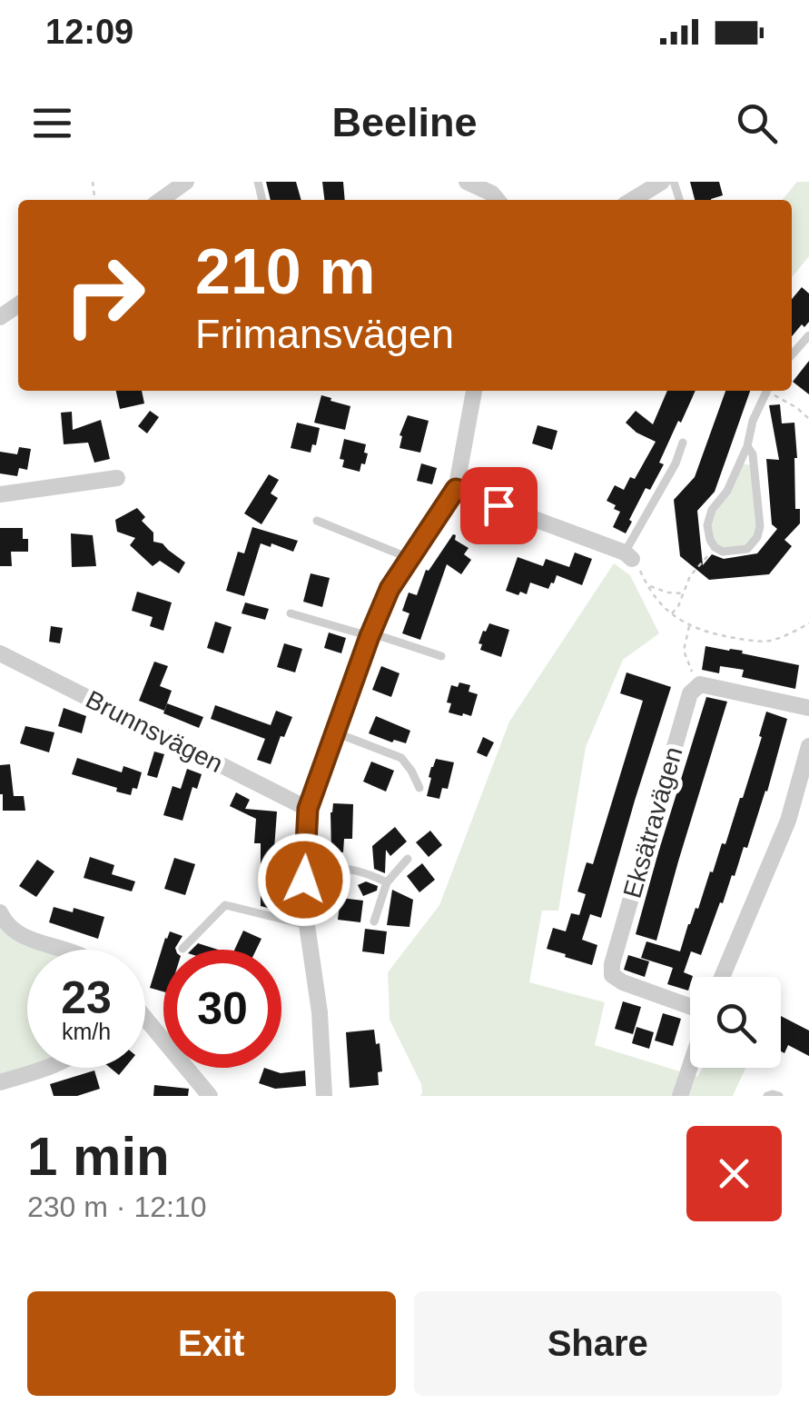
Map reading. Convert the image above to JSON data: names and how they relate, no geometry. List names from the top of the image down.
{
  "streets": {
    "street": ["Brunnsvägen", "Eksätravägen"]
  },
  "page": {
    "status": "12:09",
    "header": "Beeline",
    "turn": ["210 m", "Frimansvägen"],
    "speed": "23 km/h",
    "limit": "30",
    "heading": ["1 min", "230 m · 12:10"],
    "buttons": ["Exit", "Share"]
  }
}
